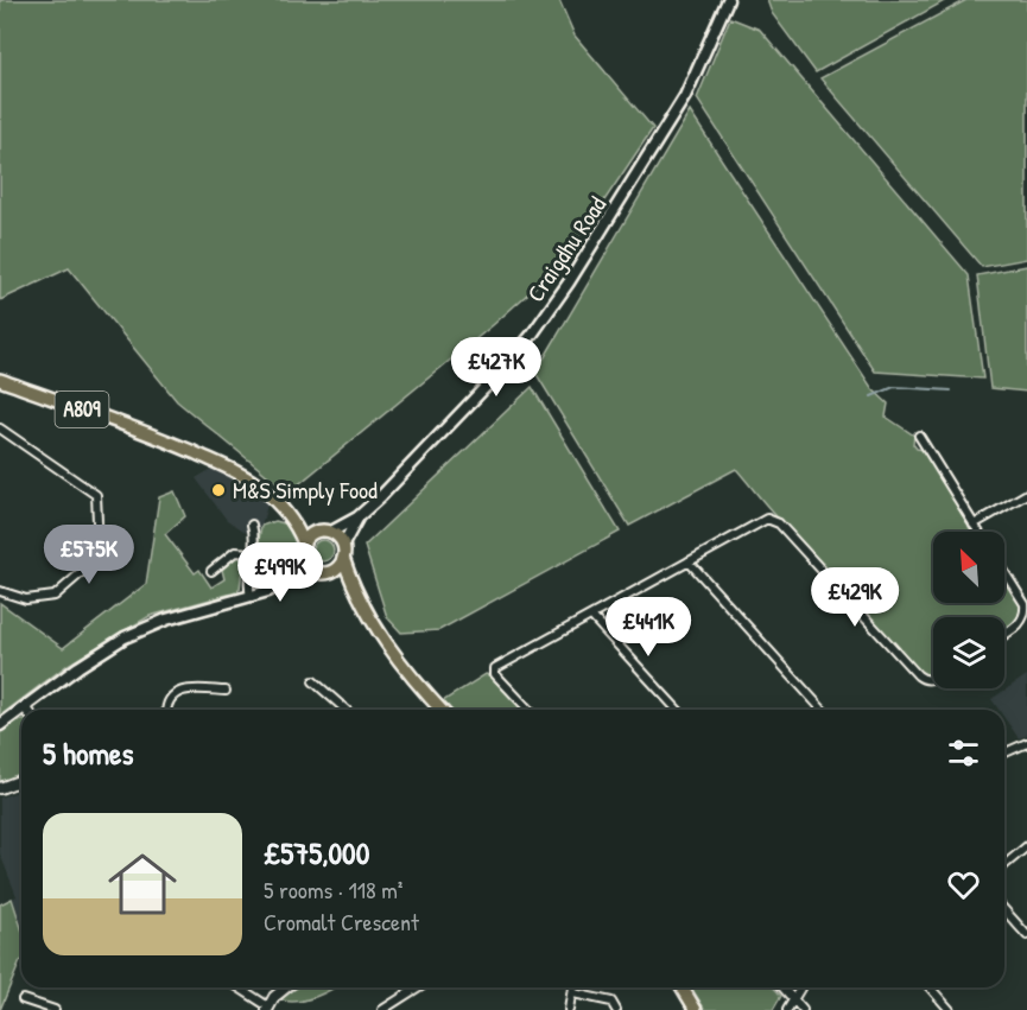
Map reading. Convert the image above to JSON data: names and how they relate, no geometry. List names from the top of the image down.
{
  "streets": {
    "main road": ["Craigdhu Road", "A809"]
  },
  "crossings": [
    ["Craigdhu Road", "A809"]
  ],
  "places": ["M&S Simply Food"],
  "north": "top left",
  "page": {
    "price": [
      "£427K",
      "£575K",
      "£499K",
      "£429K",
      "£441K"
    ],
    "heading": "5 homes",
    "list": [
      {
        "name": "£575,000",
        "note": "5 rooms · 118 m² · Cromalt Crescent"
      }
    ]
  }
}
